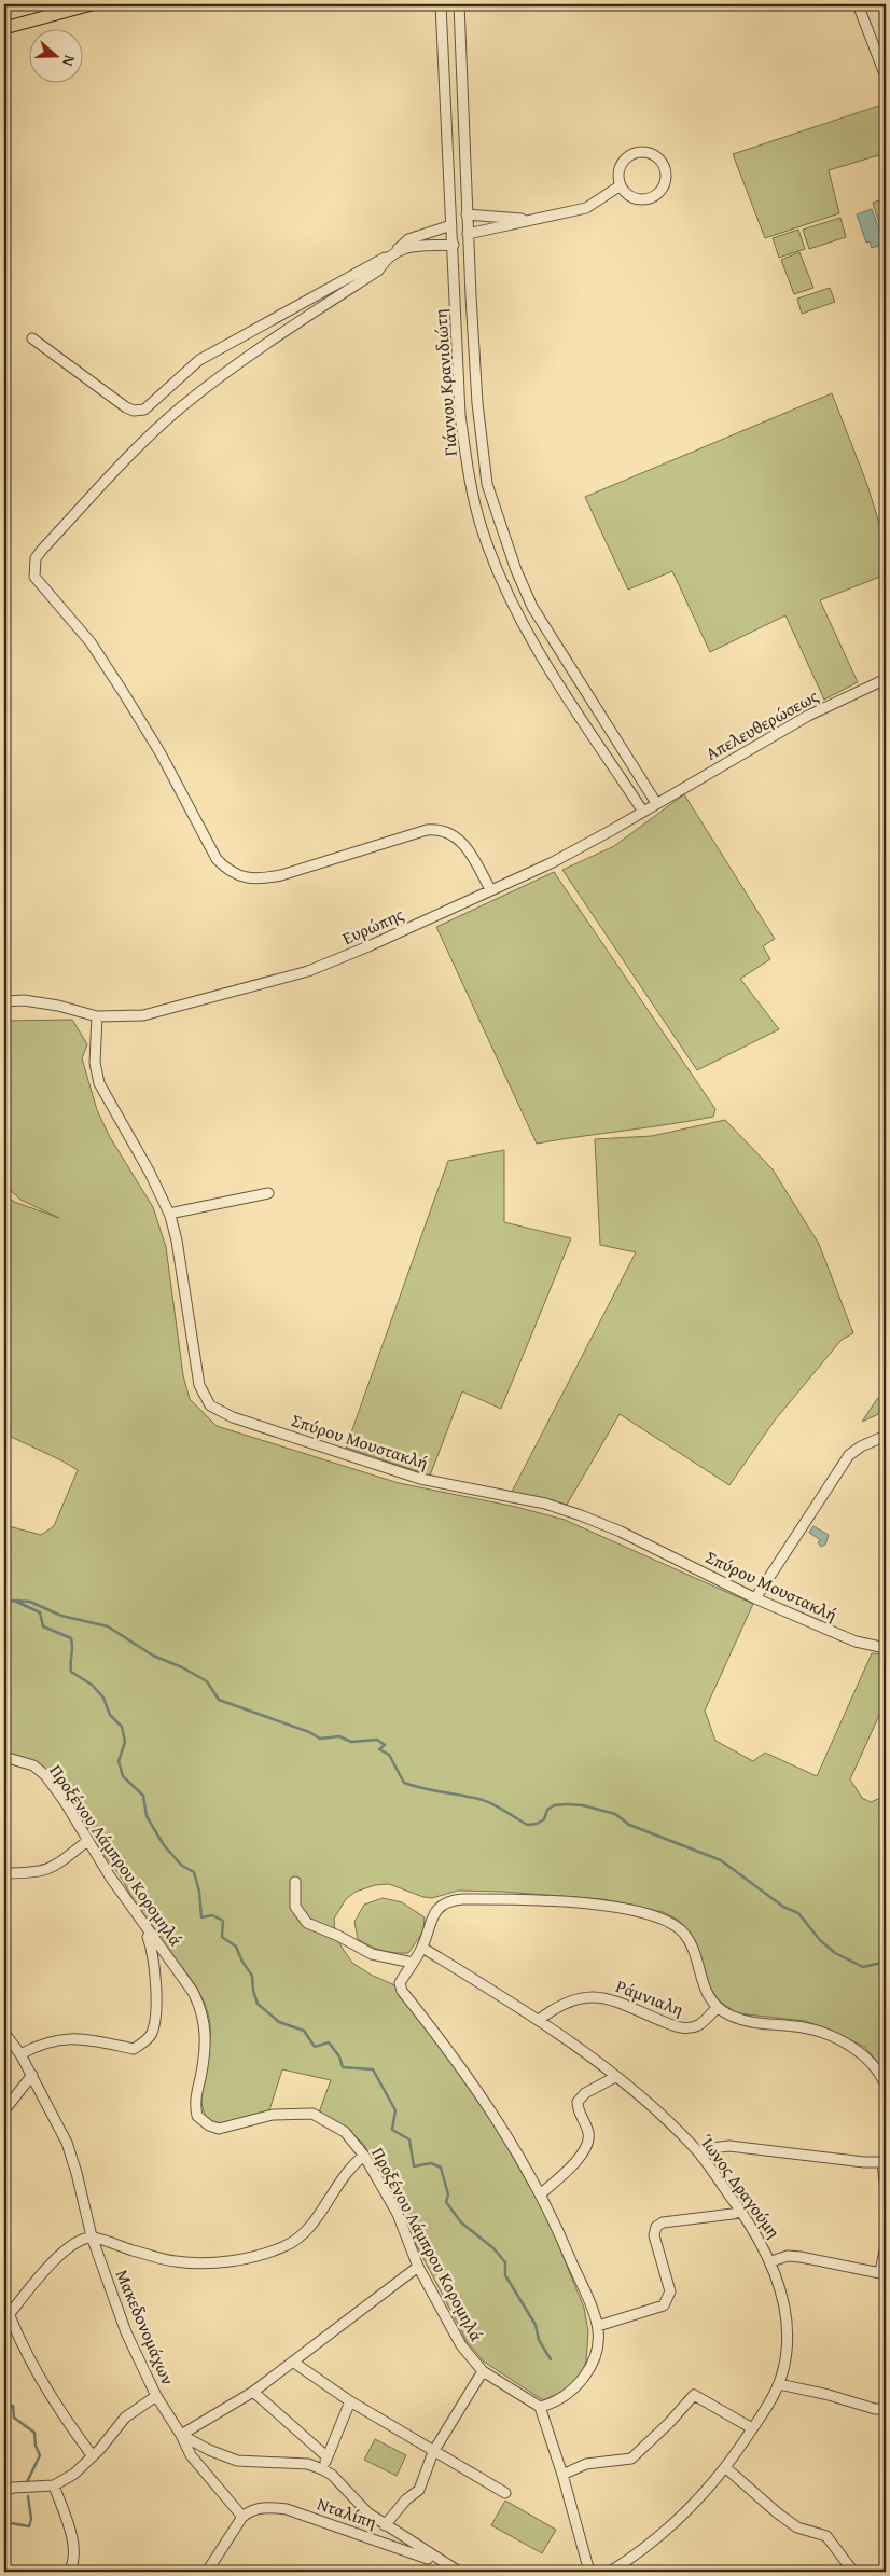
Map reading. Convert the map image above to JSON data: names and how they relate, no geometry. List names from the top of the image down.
{
  "streets": {
    "street": [
      "Γιάννου Κρανιδιώτη",
      "Απελευθερώσεως",
      "Ευρώπης",
      "Σπύρου Μουστακλή",
      "Προξένου Λάμπρου Κορομηλά",
      "Ράμνιαλη",
      "Ίωνος Δραγούμη",
      "Μακεδονομάχων",
      "Νταλίπη"
    ]
  },
  "crossings": [
    ["Γιάννου Κρανιδιώτη", "Απελευθερώσεως"],
    ["Γιάννου Κρανιδιώτη", "Ευρώπης"],
    ["Απελευθερώσεως", "Ευρώπης"],
    ["Ευρώπης", "Σπύρου Μουστακλή"],
    ["Ράμνιαλη", "Ίωνος Δραγούμη"],
    ["Μακεδονομάχων", "Νταλίπη"]
  ],
  "north": "right"
}
